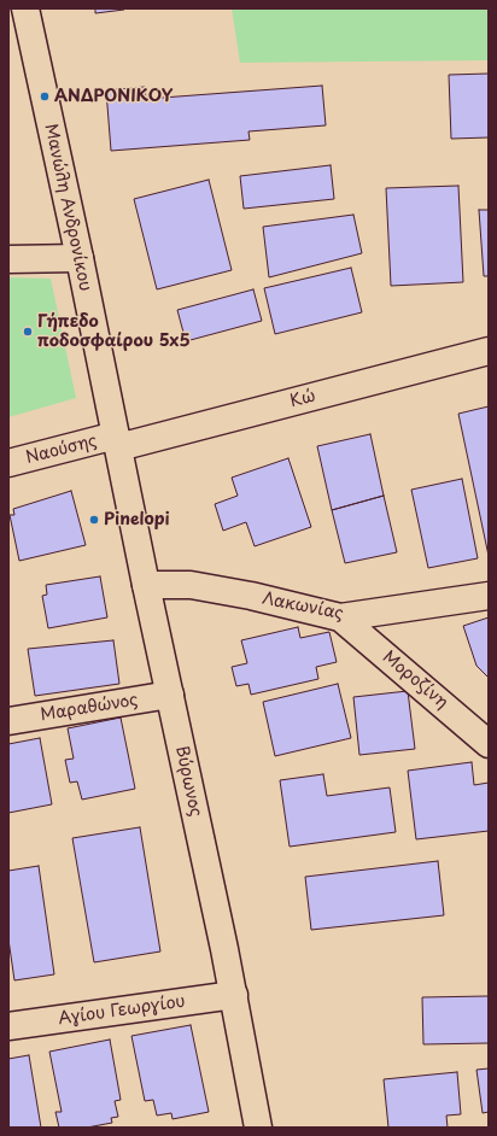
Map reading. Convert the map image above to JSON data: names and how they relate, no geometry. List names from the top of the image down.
{
  "streets": {
    "street": [
      "Μανώλη Ανδρονίκου",
      "Κώ",
      "Ναούσης",
      "Λακωνίας",
      "Μοροζίνη",
      "Μαραθώνος",
      "Βύρωνος",
      "Αγίου Γεωργίου"
    ]
  },
  "crossings": [
    ["Μανώλη Ανδρονίκου", "Κώ"],
    ["Μανώλη Ανδρονίκου", "Ναούσης"],
    ["Μανώλη Ανδρονίκου", "Βύρωνος"],
    ["Κώ", "Ναούσης"],
    ["Κώ", "Βύρωνος"],
    ["Ναούσης", "Βύρωνος"],
    ["Λακωνίας", "Μοροζίνη"],
    ["Λακωνίας", "Βύρωνος"],
    ["Μαραθώνος", "Βύρωνος"],
    ["Βύρωνος", "Αγίου Γεωργίου"]
  ],
  "places": ["ΑΝΔΡΟΝΙΚΟΥ", "Γήπεδο ποδοσφαίρου 5x5", "Pinelopi"]
}
